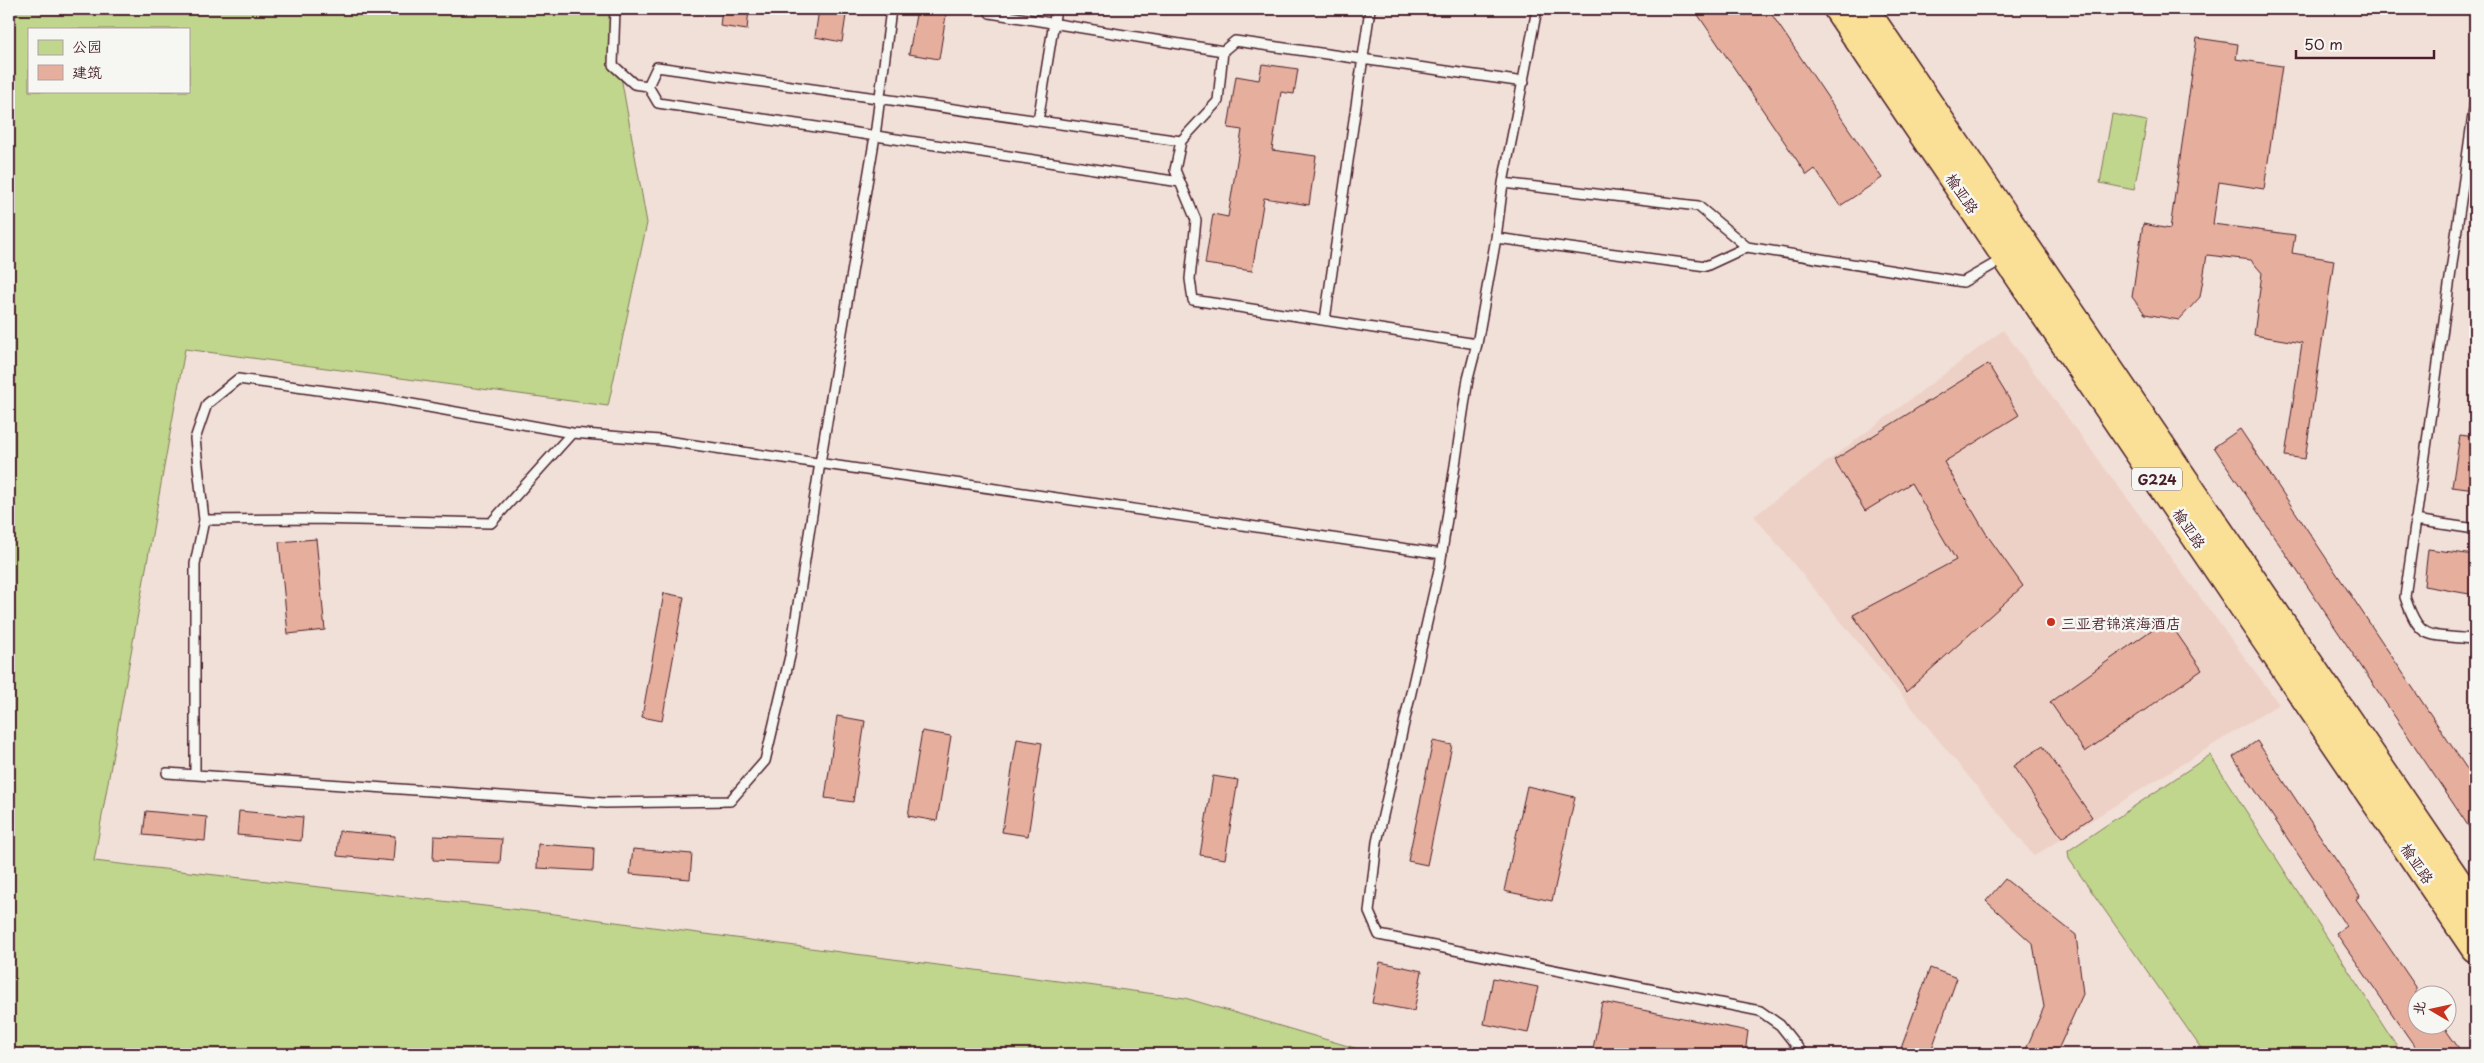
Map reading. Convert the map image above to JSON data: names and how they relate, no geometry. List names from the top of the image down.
{
  "streets": {
    "highway": ["榆亚路", "G224"]
  },
  "places": ["三亚君锦滨海酒店"],
  "legend": ["公园", "建筑"],
  "scale_bar": "50 m",
  "north": "left"
}
